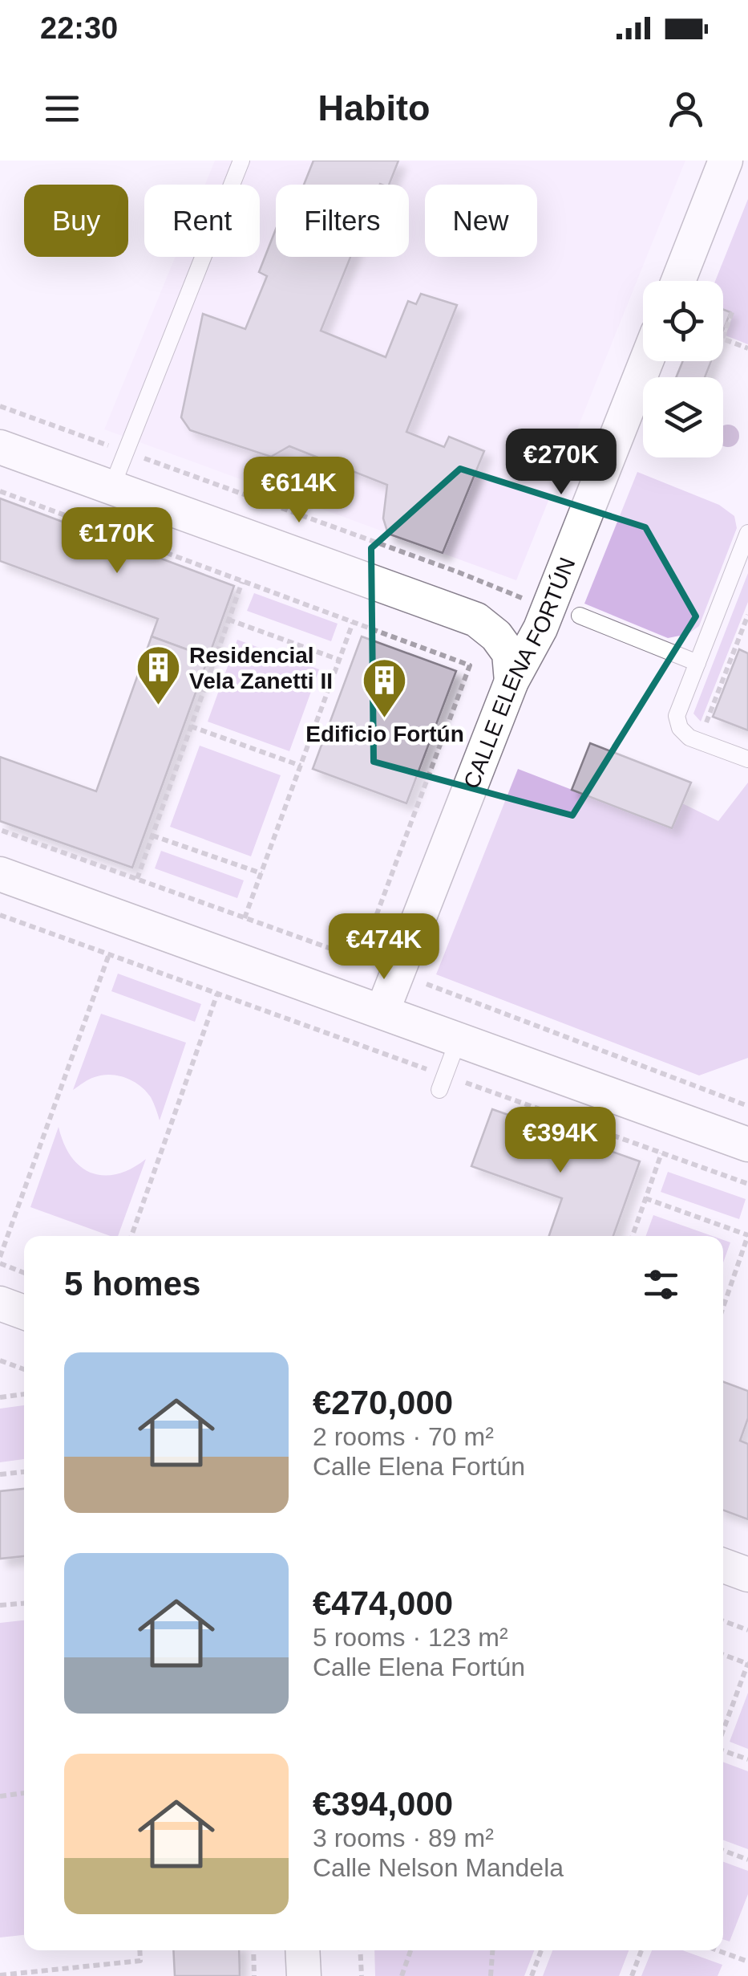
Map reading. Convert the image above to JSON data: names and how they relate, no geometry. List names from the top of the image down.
{
  "streets": {
    "street": ["CALLE ELENA FORTÚN"]
  },
  "places": {
    "building": ["Residencial Vela Zanetti II", "Edificio Fortún"]
  },
  "page": {
    "status": "22:30",
    "header": "Habito",
    "chip": [
      "Buy",
      "Rent",
      "Filters",
      "New"
    ],
    "price": [
      "€270K",
      "€614K",
      "€170K",
      "€474K",
      "€394K"
    ],
    "heading": "5 homes",
    "list": [
      {
        "name": "€270,000",
        "note": "2 rooms · 70 m² · Calle Elena Fortún"
      },
      {
        "name": "€474,000",
        "note": "5 rooms · 123 m² · Calle Elena Fortún"
      },
      {
        "name": "€394,000",
        "note": "3 rooms · 89 m² · Calle Nelson Mandela"
      }
    ]
  }
}
